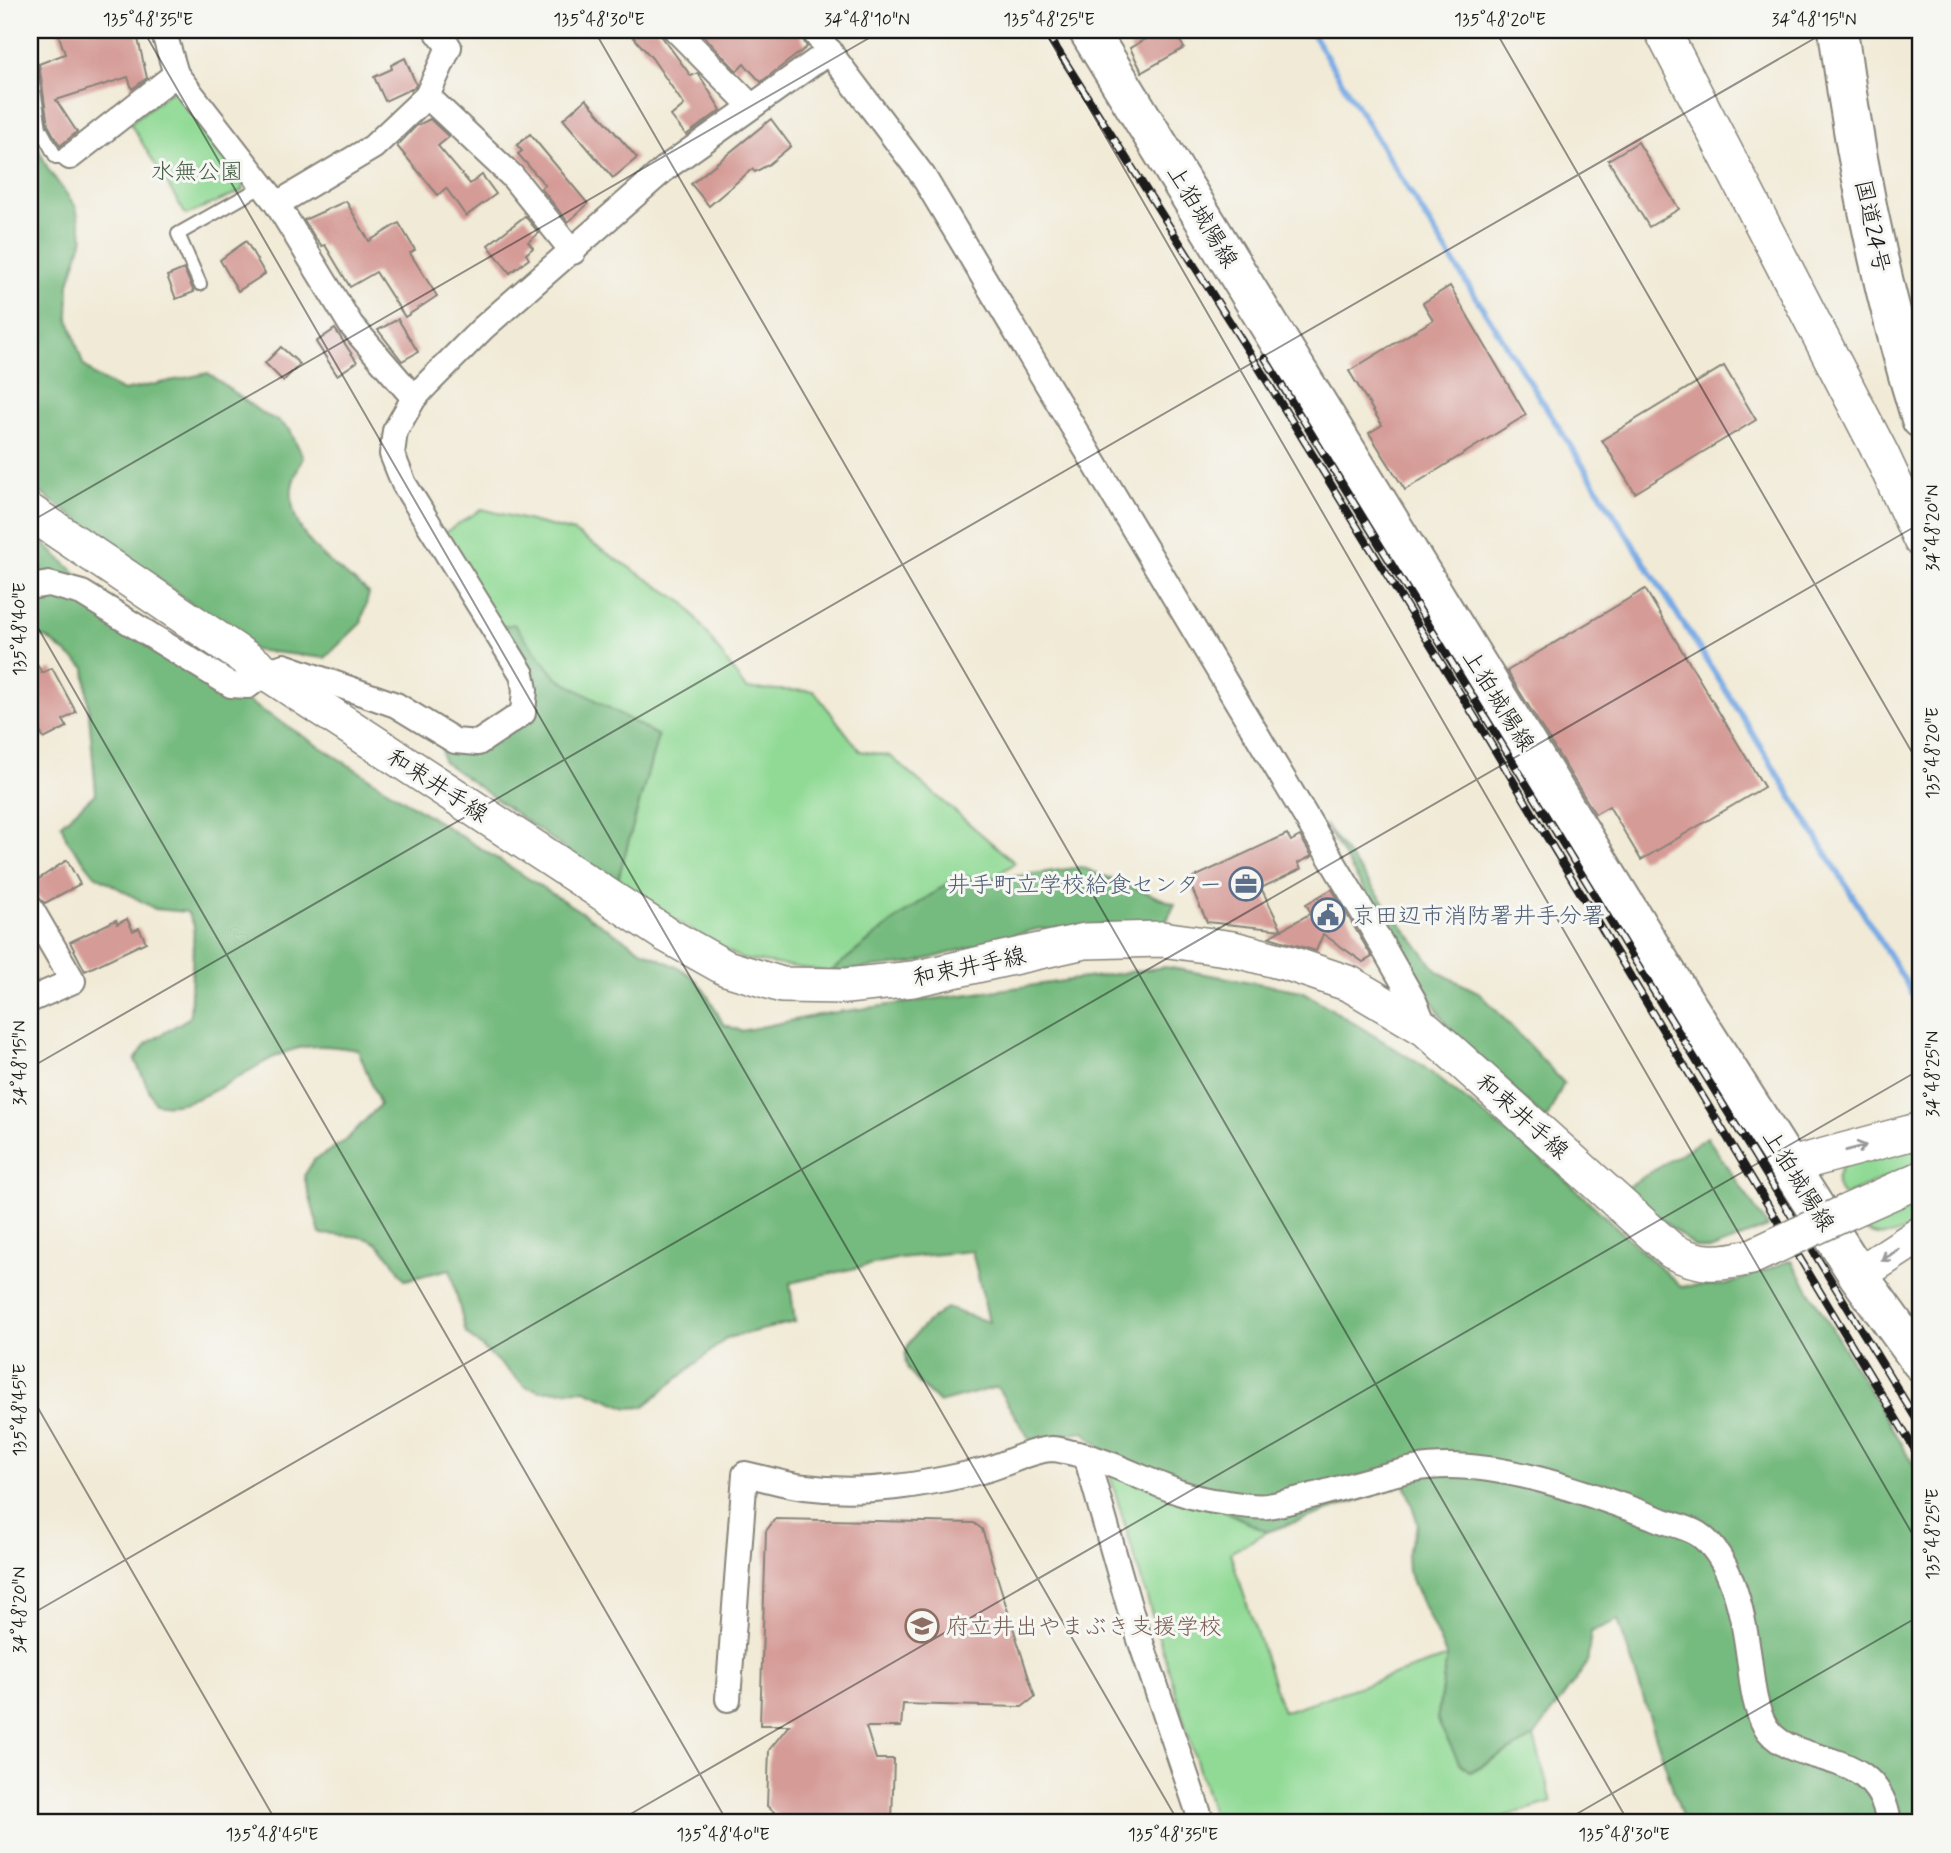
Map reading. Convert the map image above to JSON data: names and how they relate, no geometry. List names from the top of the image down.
{
  "streets": {
    "main road": ["上狛城陽線", "国道24号", "和束井手線"]
  },
  "parks": ["水無公園"],
  "places": {
    "office": ["井手町立学校給食センター"],
    "public building": ["京田辺市消防署井手分署"],
    "school or university": ["府立井出やまぶき支援学校"]
  },
  "coordinates": [
    "135°48'35\"E",
    "135°48'30\"E",
    "34°48'10\"N",
    "135°48'25\"E",
    "135°48'20\"E",
    "34°48'15\"N",
    "34°48'20\"N",
    "135°48'40\"E",
    "34°48'25\"N",
    "135°48'45\"E"
  ]
}
